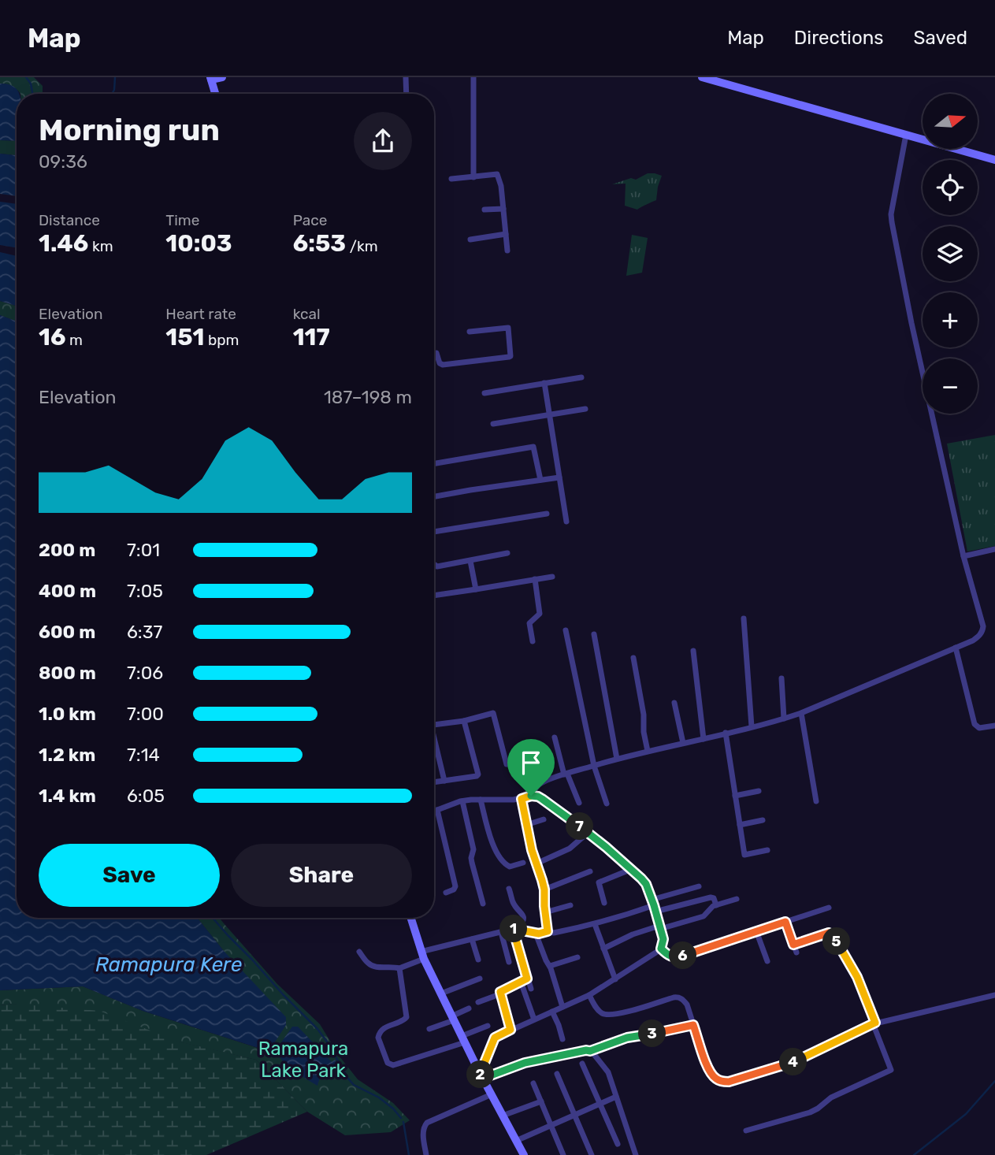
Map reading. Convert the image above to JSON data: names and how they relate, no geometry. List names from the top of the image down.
{
  "water": ["Ramapura Kere"],
  "parks": ["Ramapura Lake Park"],
  "north": "right",
  "page": {
    "header": "Map",
    "nav": ["Map", "Directions", "Saved"],
    "map_buttons": ["+", "−"],
    "heading": ["Morning run", "09:36"],
    "stats": [
      ["Distance", "1.46 km"],
      ["Time", "10:03"],
      ["Pace", "6:53 /km"],
      ["Elevation", "16 m"],
      ["Heart rate", "151 bpm"],
      ["kcal", "117"]
    ],
    "chart": ["Elevation", "187–198 m"],
    "list": [
      {
        "name": "200 m",
        "note": "7:01"
      },
      {
        "name": "400 m",
        "note": "7:05"
      },
      {
        "name": "600 m",
        "note": "6:37"
      },
      {
        "name": "800 m",
        "note": "7:06"
      },
      {
        "name": "1.0 km",
        "note": "7:00"
      },
      {
        "name": "1.2 km",
        "note": "7:14"
      },
      {
        "name": "1.4 km",
        "note": "6:05"
      }
    ],
    "pins": [
      "7",
      "1",
      "5",
      "6",
      "3",
      "4",
      "2"
    ],
    "buttons": ["Save", "Share"]
  }
}
